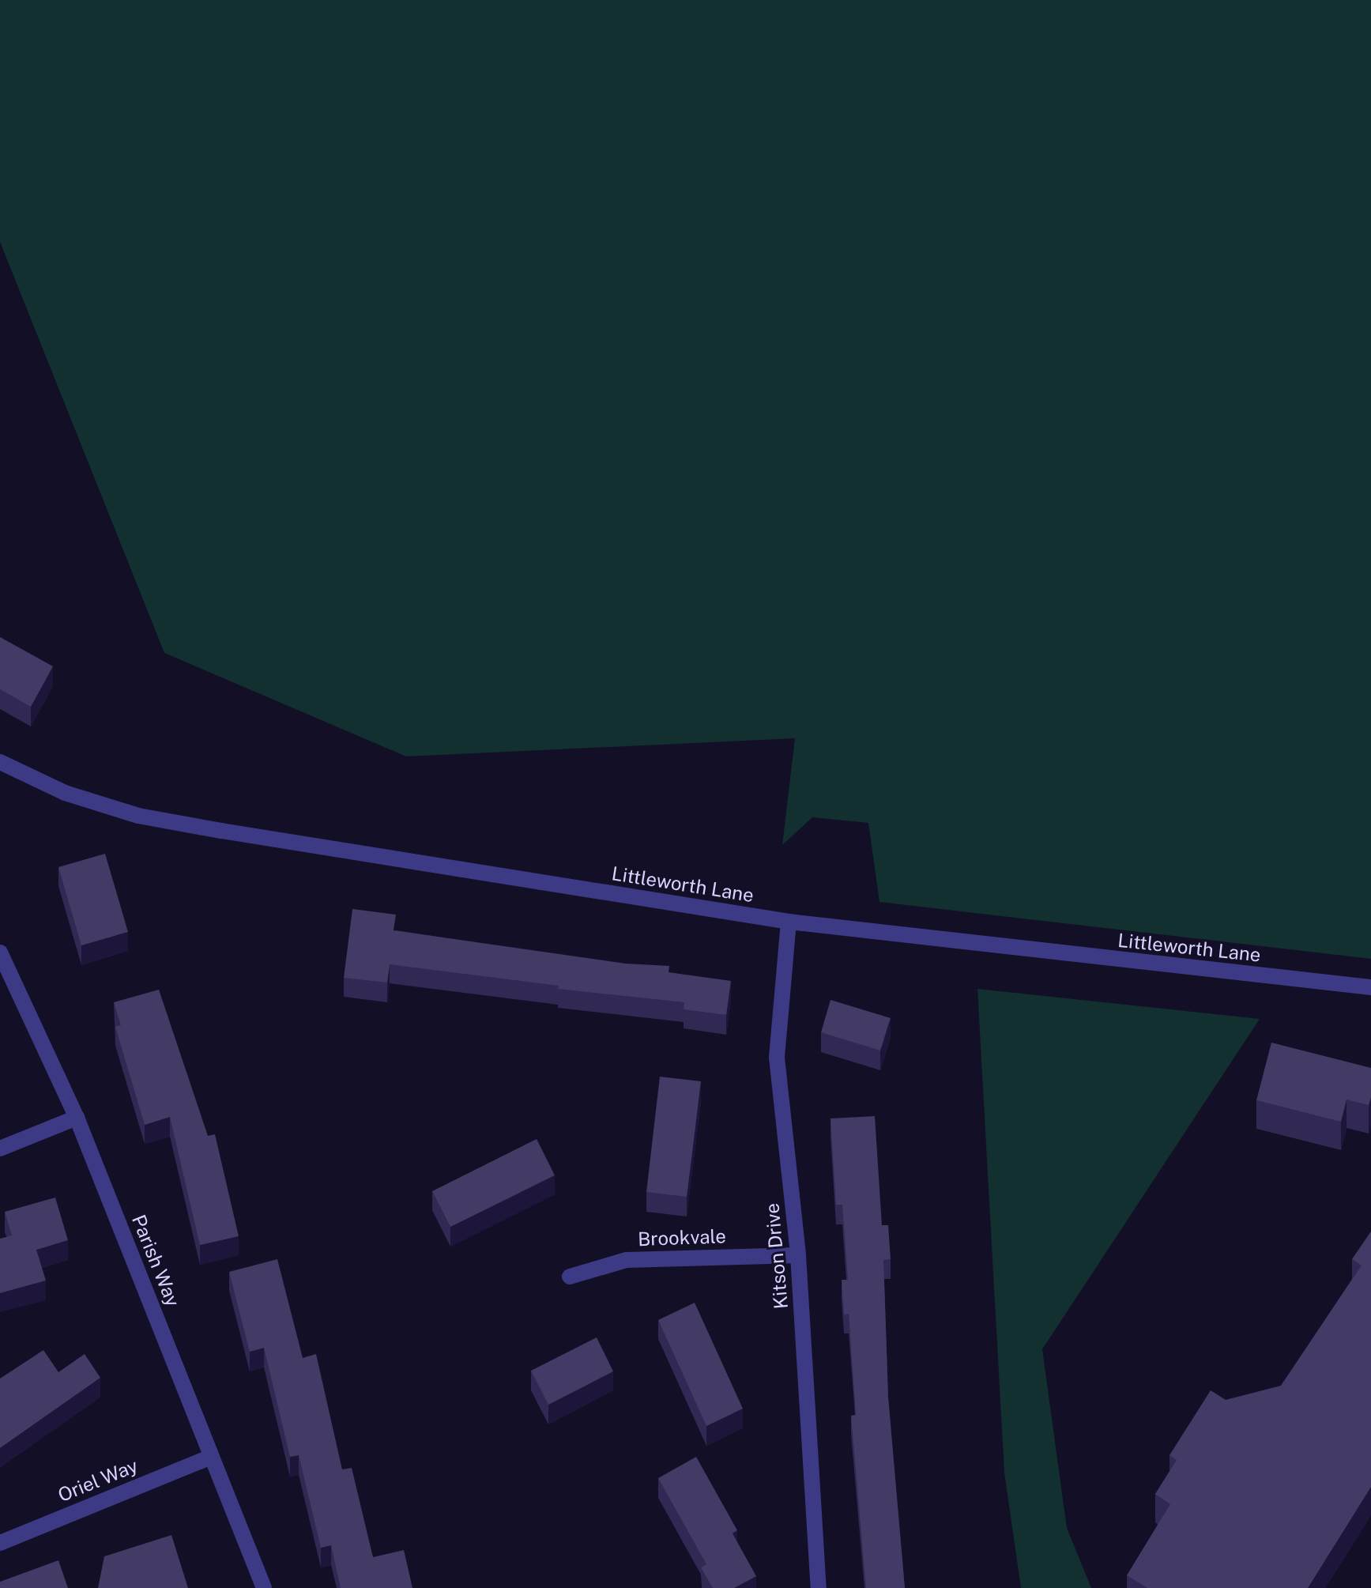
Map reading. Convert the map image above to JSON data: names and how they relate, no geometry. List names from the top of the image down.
{
  "streets": {
    "street": [
      "Littleworth Lane",
      "Brookvale",
      "Kitson Drive",
      "Parish Way",
      "Oriel Way"
    ]
  },
  "crossings": [
    ["Littleworth Lane", "Kitson Drive"],
    ["Brookvale", "Kitson Drive"],
    ["Parish Way", "Oriel Way"]
  ]
}
